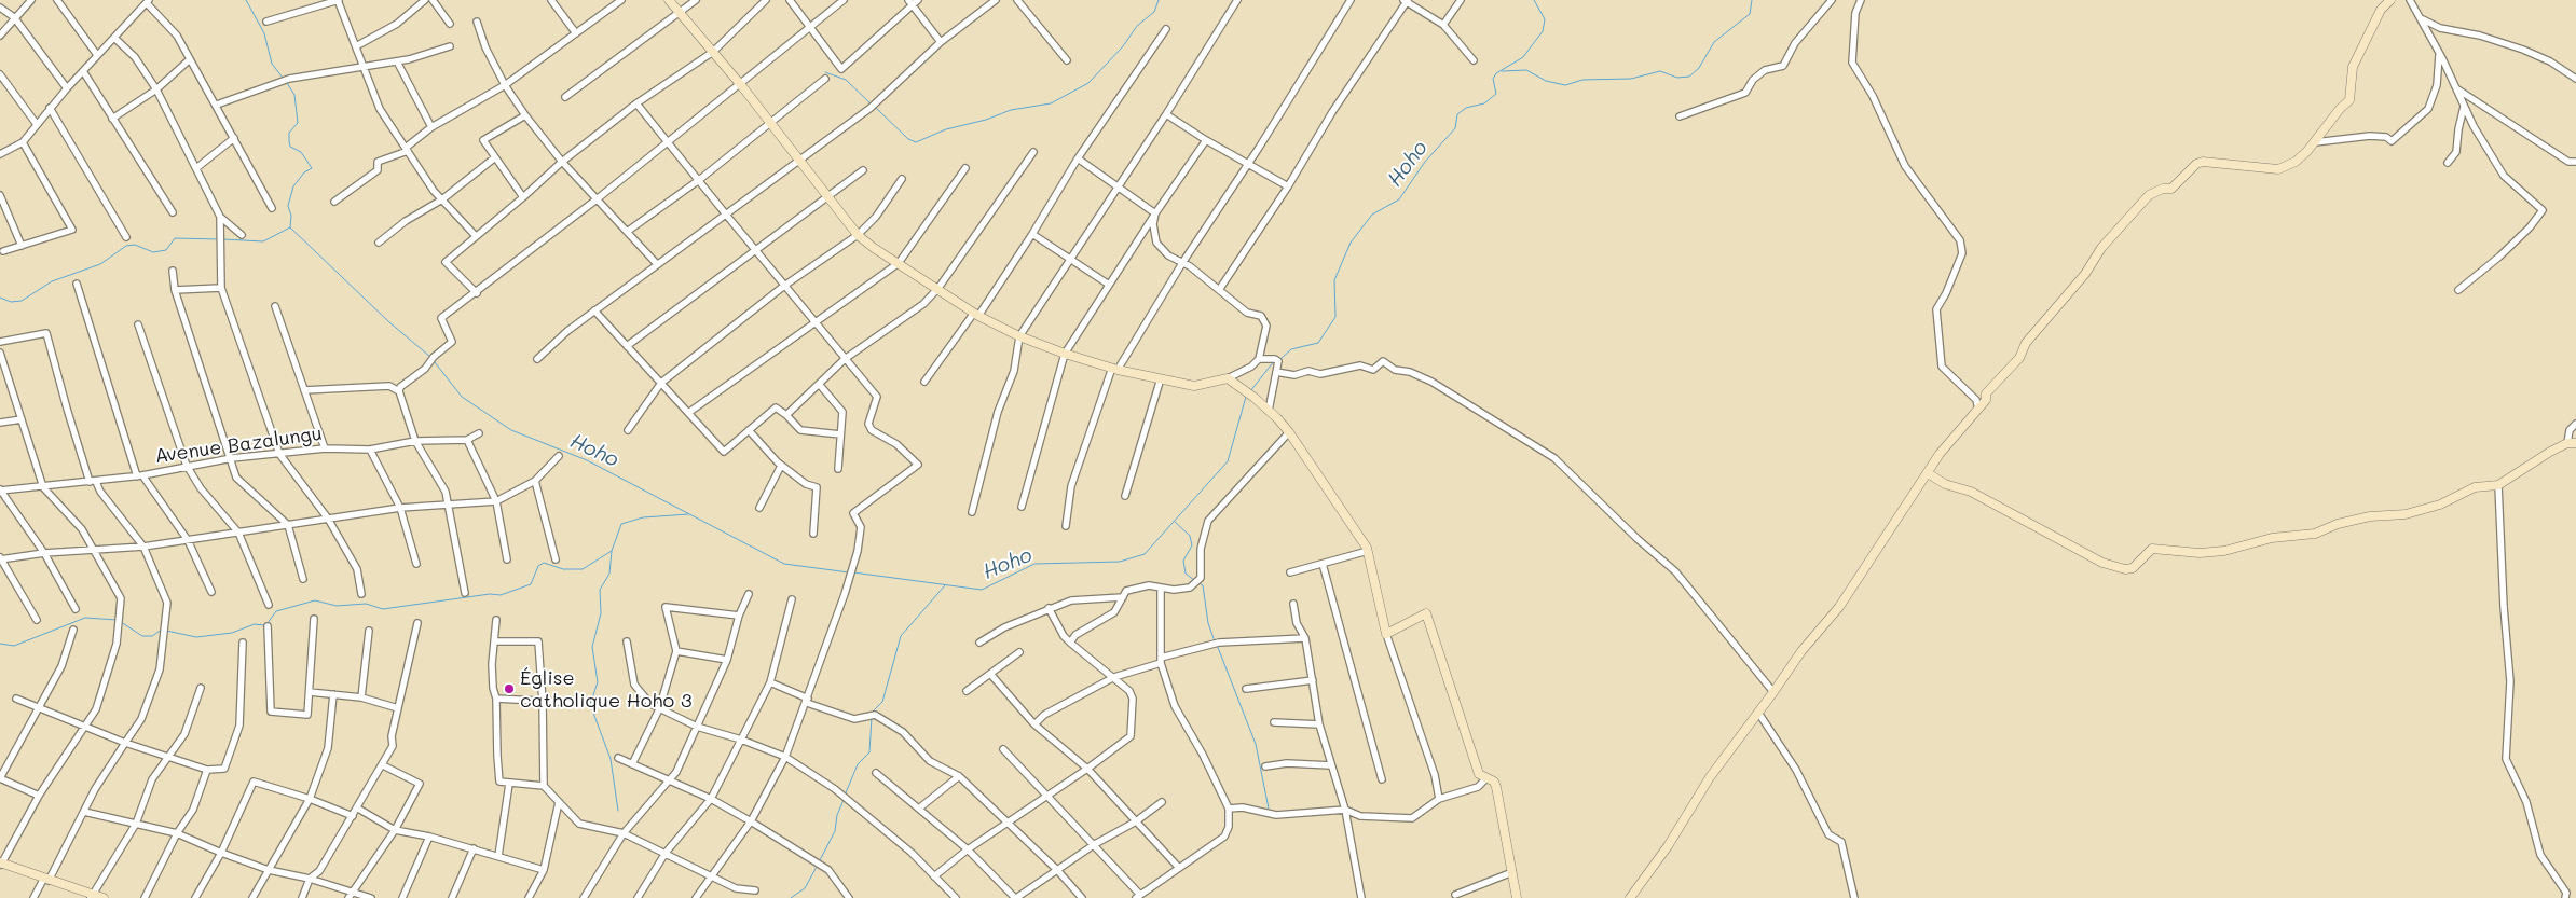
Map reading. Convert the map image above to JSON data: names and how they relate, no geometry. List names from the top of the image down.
{
  "streets": {
    "street": ["Avenue Bazalungu"]
  },
  "water": ["Hoho"],
  "places": ["Église catholique Hoho 3"]
}
